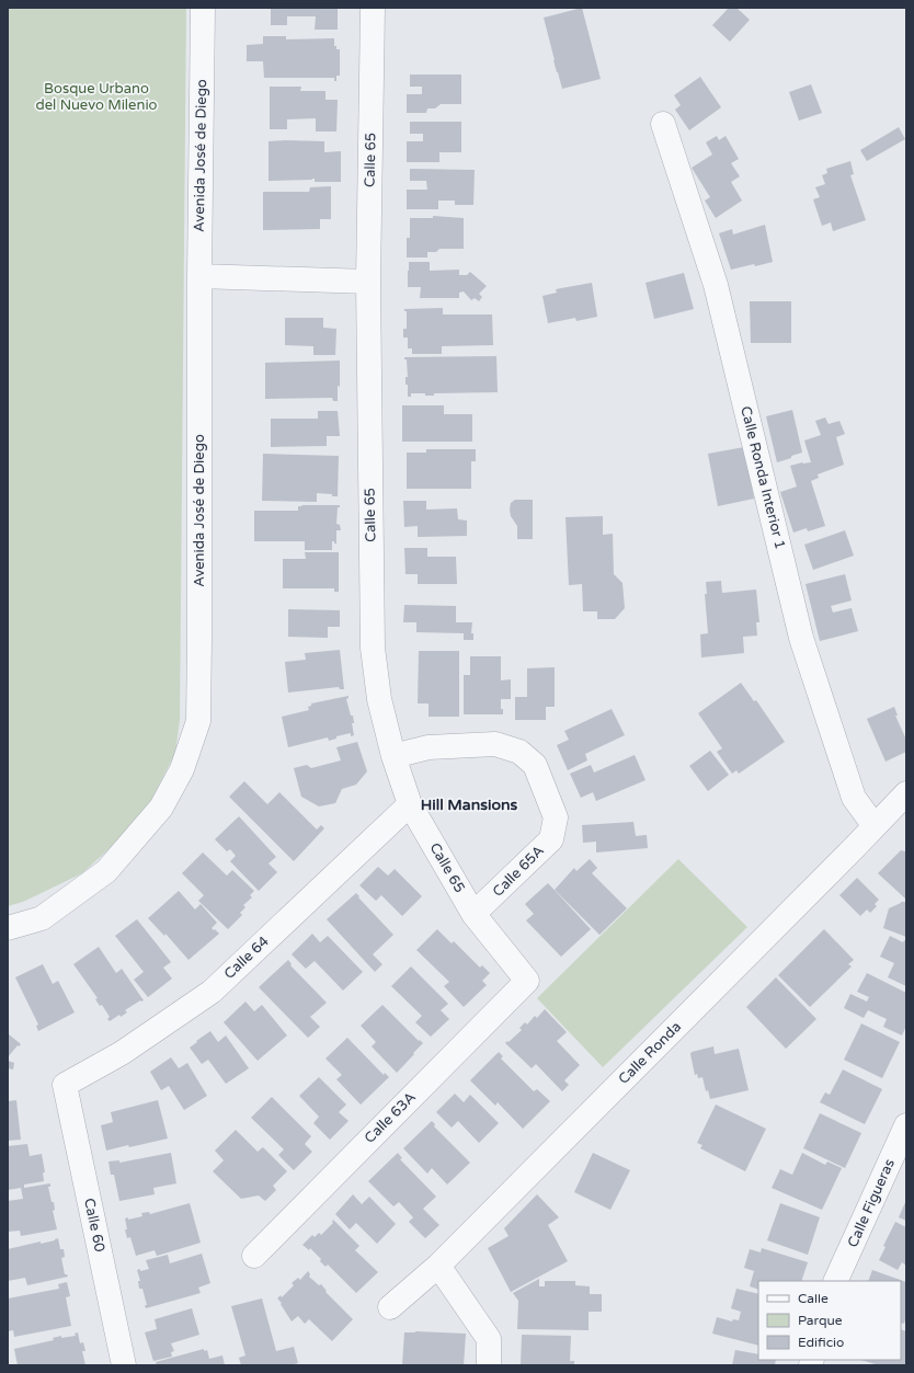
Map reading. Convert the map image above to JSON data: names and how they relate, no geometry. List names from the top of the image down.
{
  "streets": {
    "street": [
      "Avenida José de Diego",
      "Calle 65",
      "Calle Ronda Interior 1",
      "Calle 65A",
      "Calle 64",
      "Calle Ronda",
      "Calle 63A",
      "Calle Figueras",
      "Calle 60"
    ]
  },
  "crossings": [
    ["Calle 65", "Calle 65A"],
    ["Calle 65", "Calle 64"],
    ["Calle 65", "Calle 63A"],
    ["Calle Ronda Interior 1", "Calle Ronda"],
    ["Calle 64", "Calle 60"]
  ],
  "districts": ["Hill Mansions"],
  "parks": ["Bosque Urbano del Nuevo Milenio"],
  "legend": ["Calle", "Parque", "Edificio"]
}
